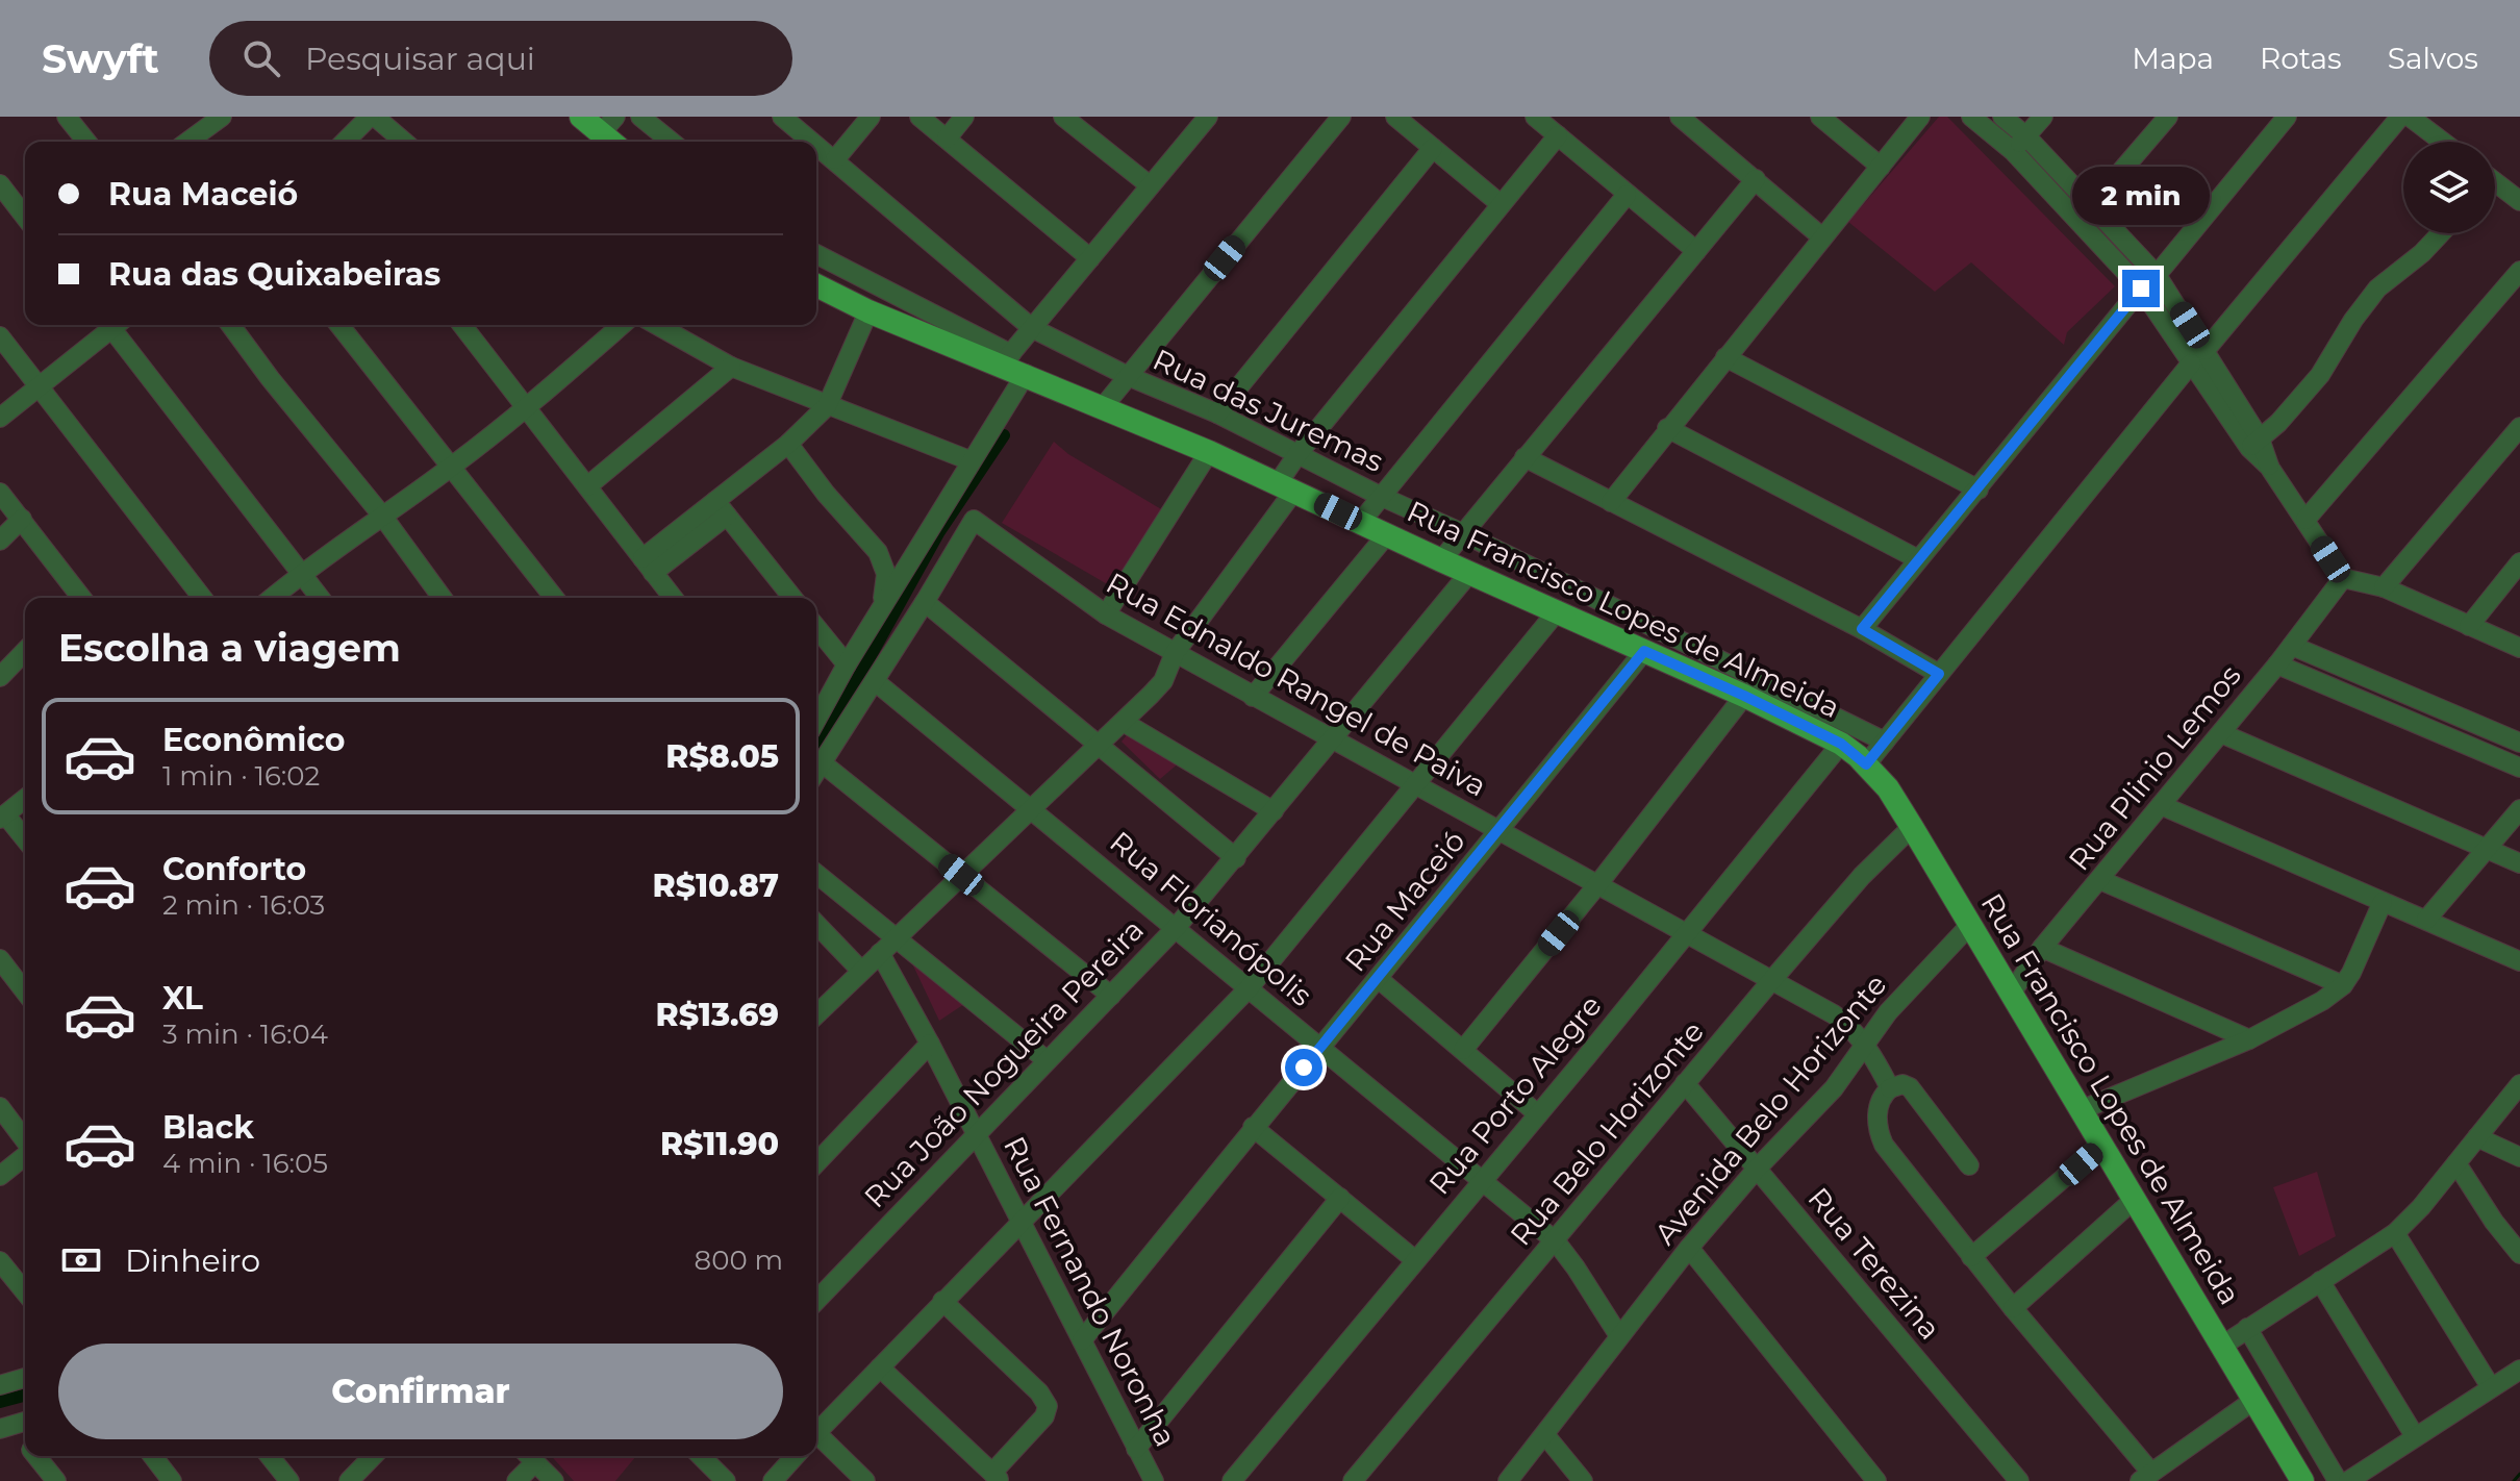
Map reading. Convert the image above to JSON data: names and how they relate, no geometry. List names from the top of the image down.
{
  "streets": {
    "main road": ["Rua Francisco Lopes de Almeida"],
    "street": [
      "Rua das Juremas",
      "Rua Ednaldo Rangel de Paiva",
      "Rua Plinio Lemos",
      "Rua Maceió",
      "Rua Florianópolis",
      "Rua João Nogueira Pereira",
      "Rua Porto Alegre",
      "Avenida Belo Horizonte",
      "Rua Belo Horizonte",
      "Rua Terezina",
      "Rua Fernando Noronha"
    ]
  },
  "crossings": [
    ["Rua Francisco Lopes de Almeida", "Rua Plinio Lemos"],
    ["Rua Francisco Lopes de Almeida", "Rua Maceió"],
    ["Rua Francisco Lopes de Almeida", "Rua João Nogueira Pereira"],
    ["Rua Francisco Lopes de Almeida", "Rua Porto Alegre"],
    ["Rua Francisco Lopes de Almeida", "Avenida Belo Horizonte"],
    ["Rua Francisco Lopes de Almeida", "Rua Belo Horizonte"],
    ["Rua Ednaldo Rangel de Paiva", "Rua Maceió"],
    ["Rua Ednaldo Rangel de Paiva", "Rua João Nogueira Pereira"],
    ["Rua Ednaldo Rangel de Paiva", "Rua Porto Alegre"],
    ["Rua Ednaldo Rangel de Paiva", "Avenida Belo Horizonte"],
    ["Rua Ednaldo Rangel de Paiva", "Rua Belo Horizonte"],
    ["Rua Maceió", "Rua Florianópolis"],
    ["Rua Maceió", "Rua Fernando Noronha"],
    ["Rua Florianópolis", "Rua João Nogueira Pereira"],
    ["Rua Florianópolis", "Rua Porto Alegre"],
    ["Rua Florianópolis", "Avenida Belo Horizonte"],
    ["Rua Florianópolis", "Rua Belo Horizonte"],
    ["Rua João Nogueira Pereira", "Rua Fernando Noronha"],
    ["Avenida Belo Horizonte", "Rua Terezina"],
    ["Rua Belo Horizonte", "Rua Terezina"]
  ],
  "page": {
    "header": "Swyft",
    "search": "Pesquisar aqui",
    "nav": ["Mapa", "Rotas", "Salvos"],
    "banner": ["Rua Maceió", "Rua das Quixabeiras"],
    "bubble": "2 min",
    "heading": "Escolha a viagem",
    "list": [
      {
        "name": "Econômico",
        "note": "1 min · 16:02",
        "value": "R$8.05"
      },
      {
        "name": "Conforto",
        "note": "2 min · 16:03",
        "value": "R$10.87"
      },
      {
        "name": "XL",
        "note": "3 min · 16:04",
        "value": "R$13.69"
      },
      {
        "name": "Black",
        "note": "4 min · 16:05",
        "value": "R$11.90"
      }
    ],
    "pay": ["Dinheiro", "800 m"],
    "buttons": "Confirmar"
  }
}
